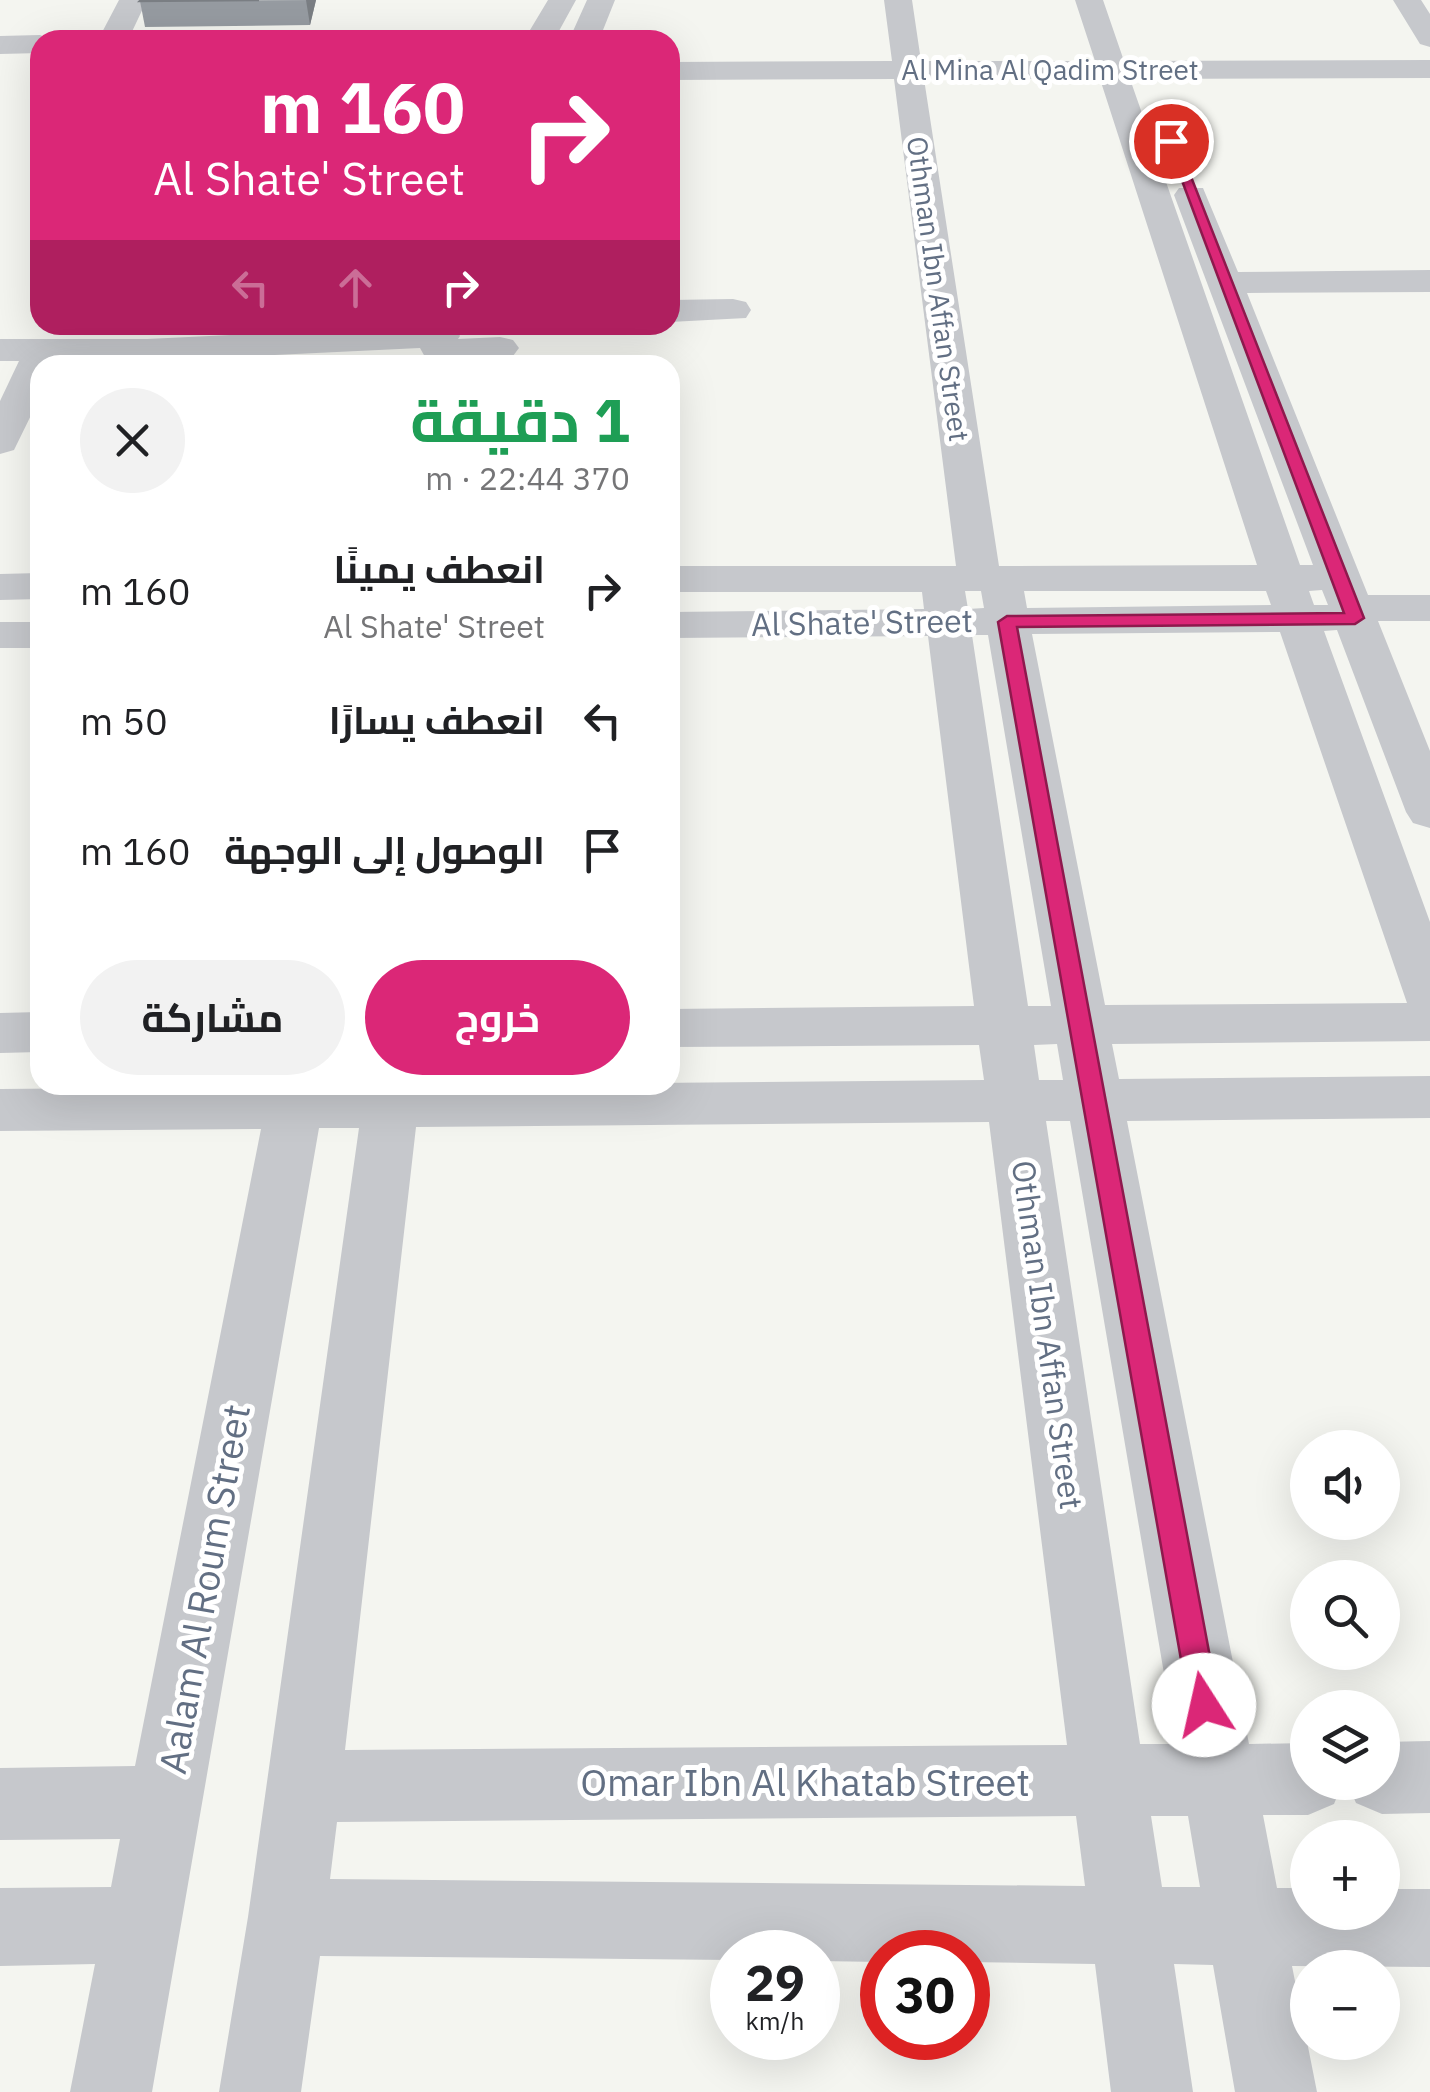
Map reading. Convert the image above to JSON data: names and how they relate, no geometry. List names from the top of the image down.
{
  "streets": {
    "street": [
      "Al Mina Al Qadim Street",
      "Othman Ibn Affan Street",
      "Al Shate' Street",
      "Aalam Al Roum Street",
      "Omar Ibn Al Khatab Street"
    ]
  },
  "crossings": [
    ["Al Mina Al Qadim Street", "Othman Ibn Affan Street"],
    ["Othman Ibn Affan Street", "Al Shate' Street"],
    ["Othman Ibn Affan Street", "Omar Ibn Al Khatab Street"]
  ],
  "page": {
    "turn": ["160 m", "Al Shate' Street"],
    "heading": ["1 دقيقة", "370 m · 22:44"],
    "list": [
      {
        "name": "انعطف يمينًا",
        "note": "Al Shate' Street",
        "value": "160 m"
      },
      {
        "name": "انعطف يسارًا",
        "value": "50 m"
      },
      {
        "name": "الوصول إلى الوجهة",
        "value": "160 m"
      }
    ],
    "buttons": ["خروج", "مشاركة"],
    "map_buttons": ["+", "−"],
    "speed": "29 km/h",
    "limit": "30"
  }
}
